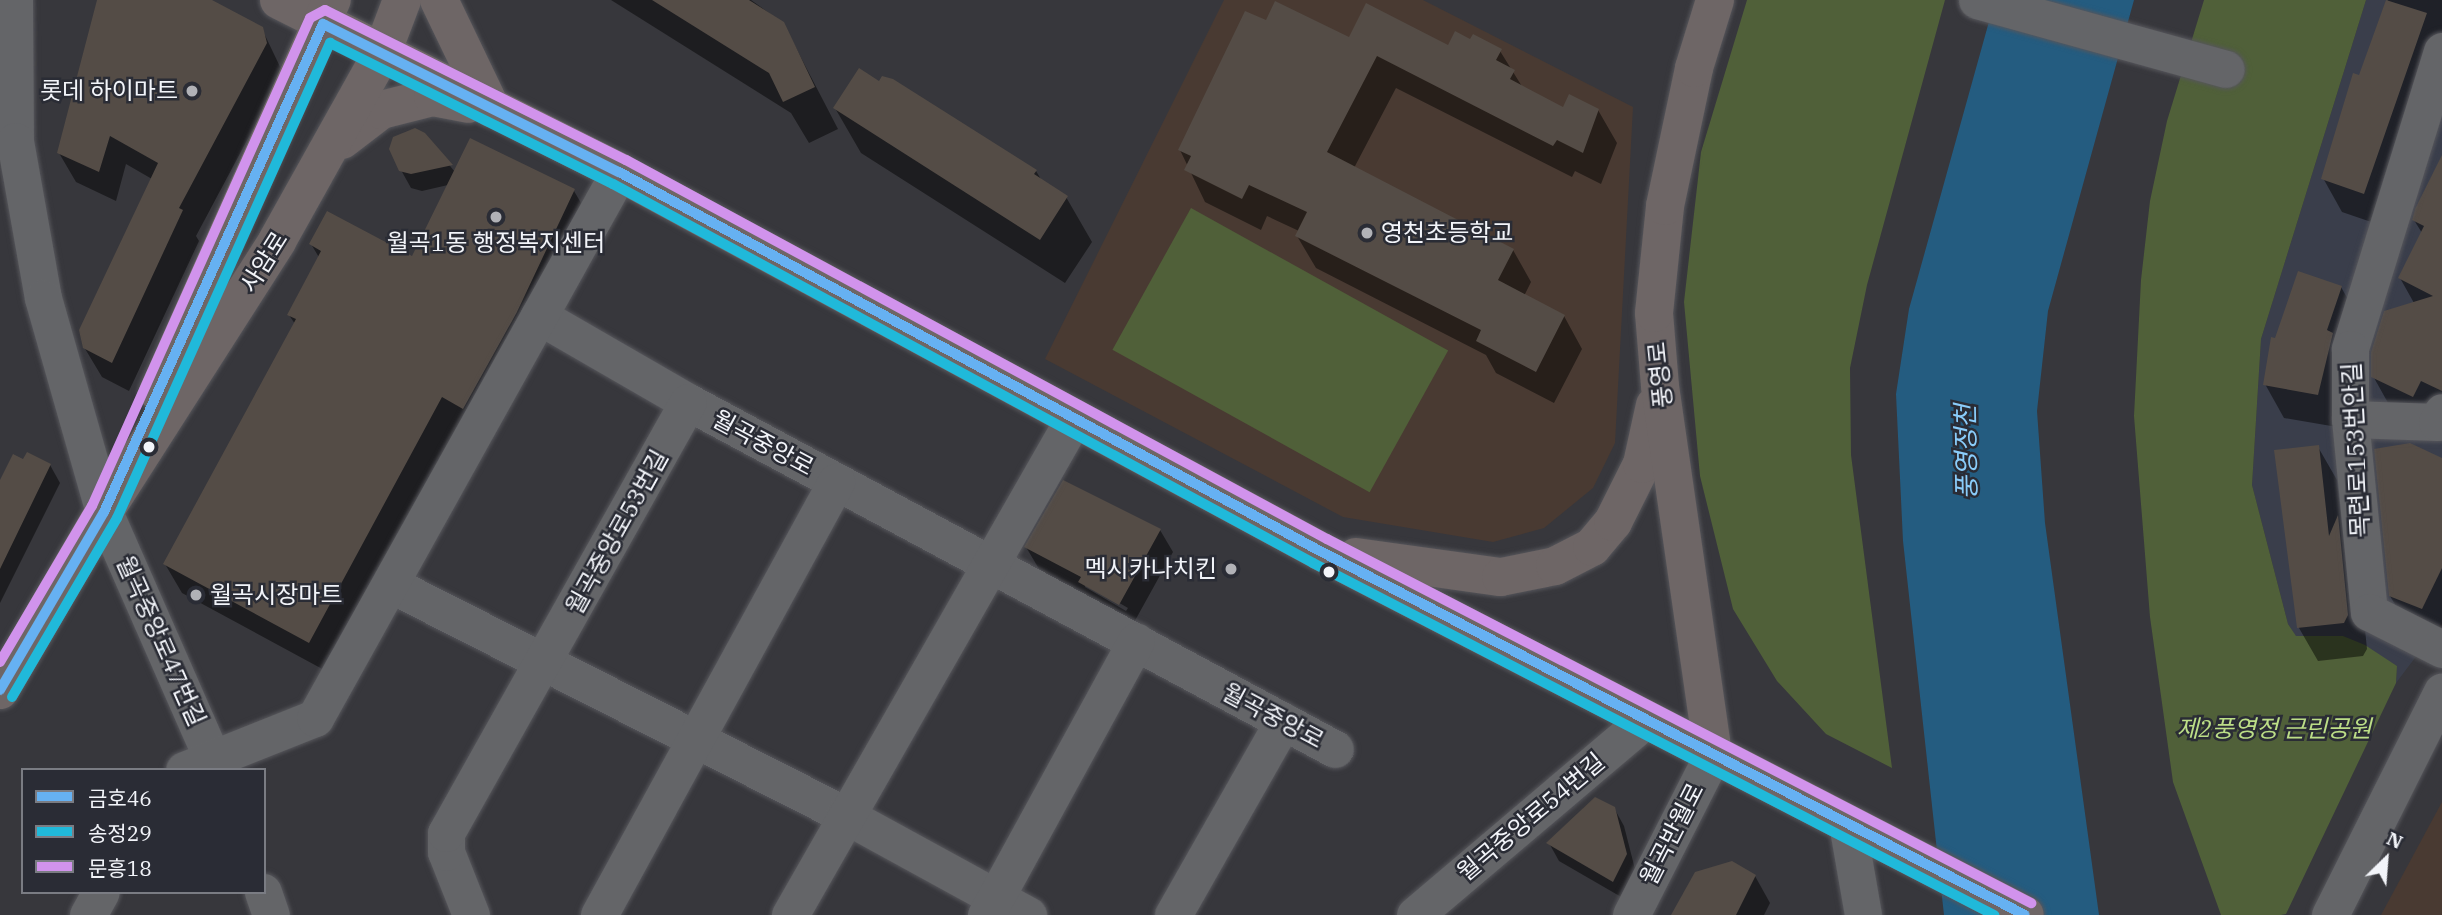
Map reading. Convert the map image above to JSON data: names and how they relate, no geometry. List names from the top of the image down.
{
  "streets": {
    "main road": ["사암로", "풍영로"],
    "street": [
      "월곡중앙로",
      "목련로153번안길",
      "월곡중앙로53번길",
      "월곡중앙로47번길",
      "월곡중앙로54번길",
      "월곡반월로"
    ]
  },
  "crossings": [
    ["사암로", "월곡중앙로47번길"],
    ["풍영로", "월곡반월로"],
    ["월곡중앙로", "월곡중앙로53번길"]
  ],
  "water": ["풍영정천"],
  "parks": ["제2풍영정 근린공원"],
  "places": [
    "롯데 하이마트",
    "월곡1동 행정복지센터",
    "영천초등학교",
    "멕시카나치킨",
    "월곡시장마트"
  ],
  "lines": ["transit line 문흥18", "transit line 금호46", "transit line 송정29"],
  "legend": ["금호46", "송정29", "문흥18"],
  "north": "top right"
}
